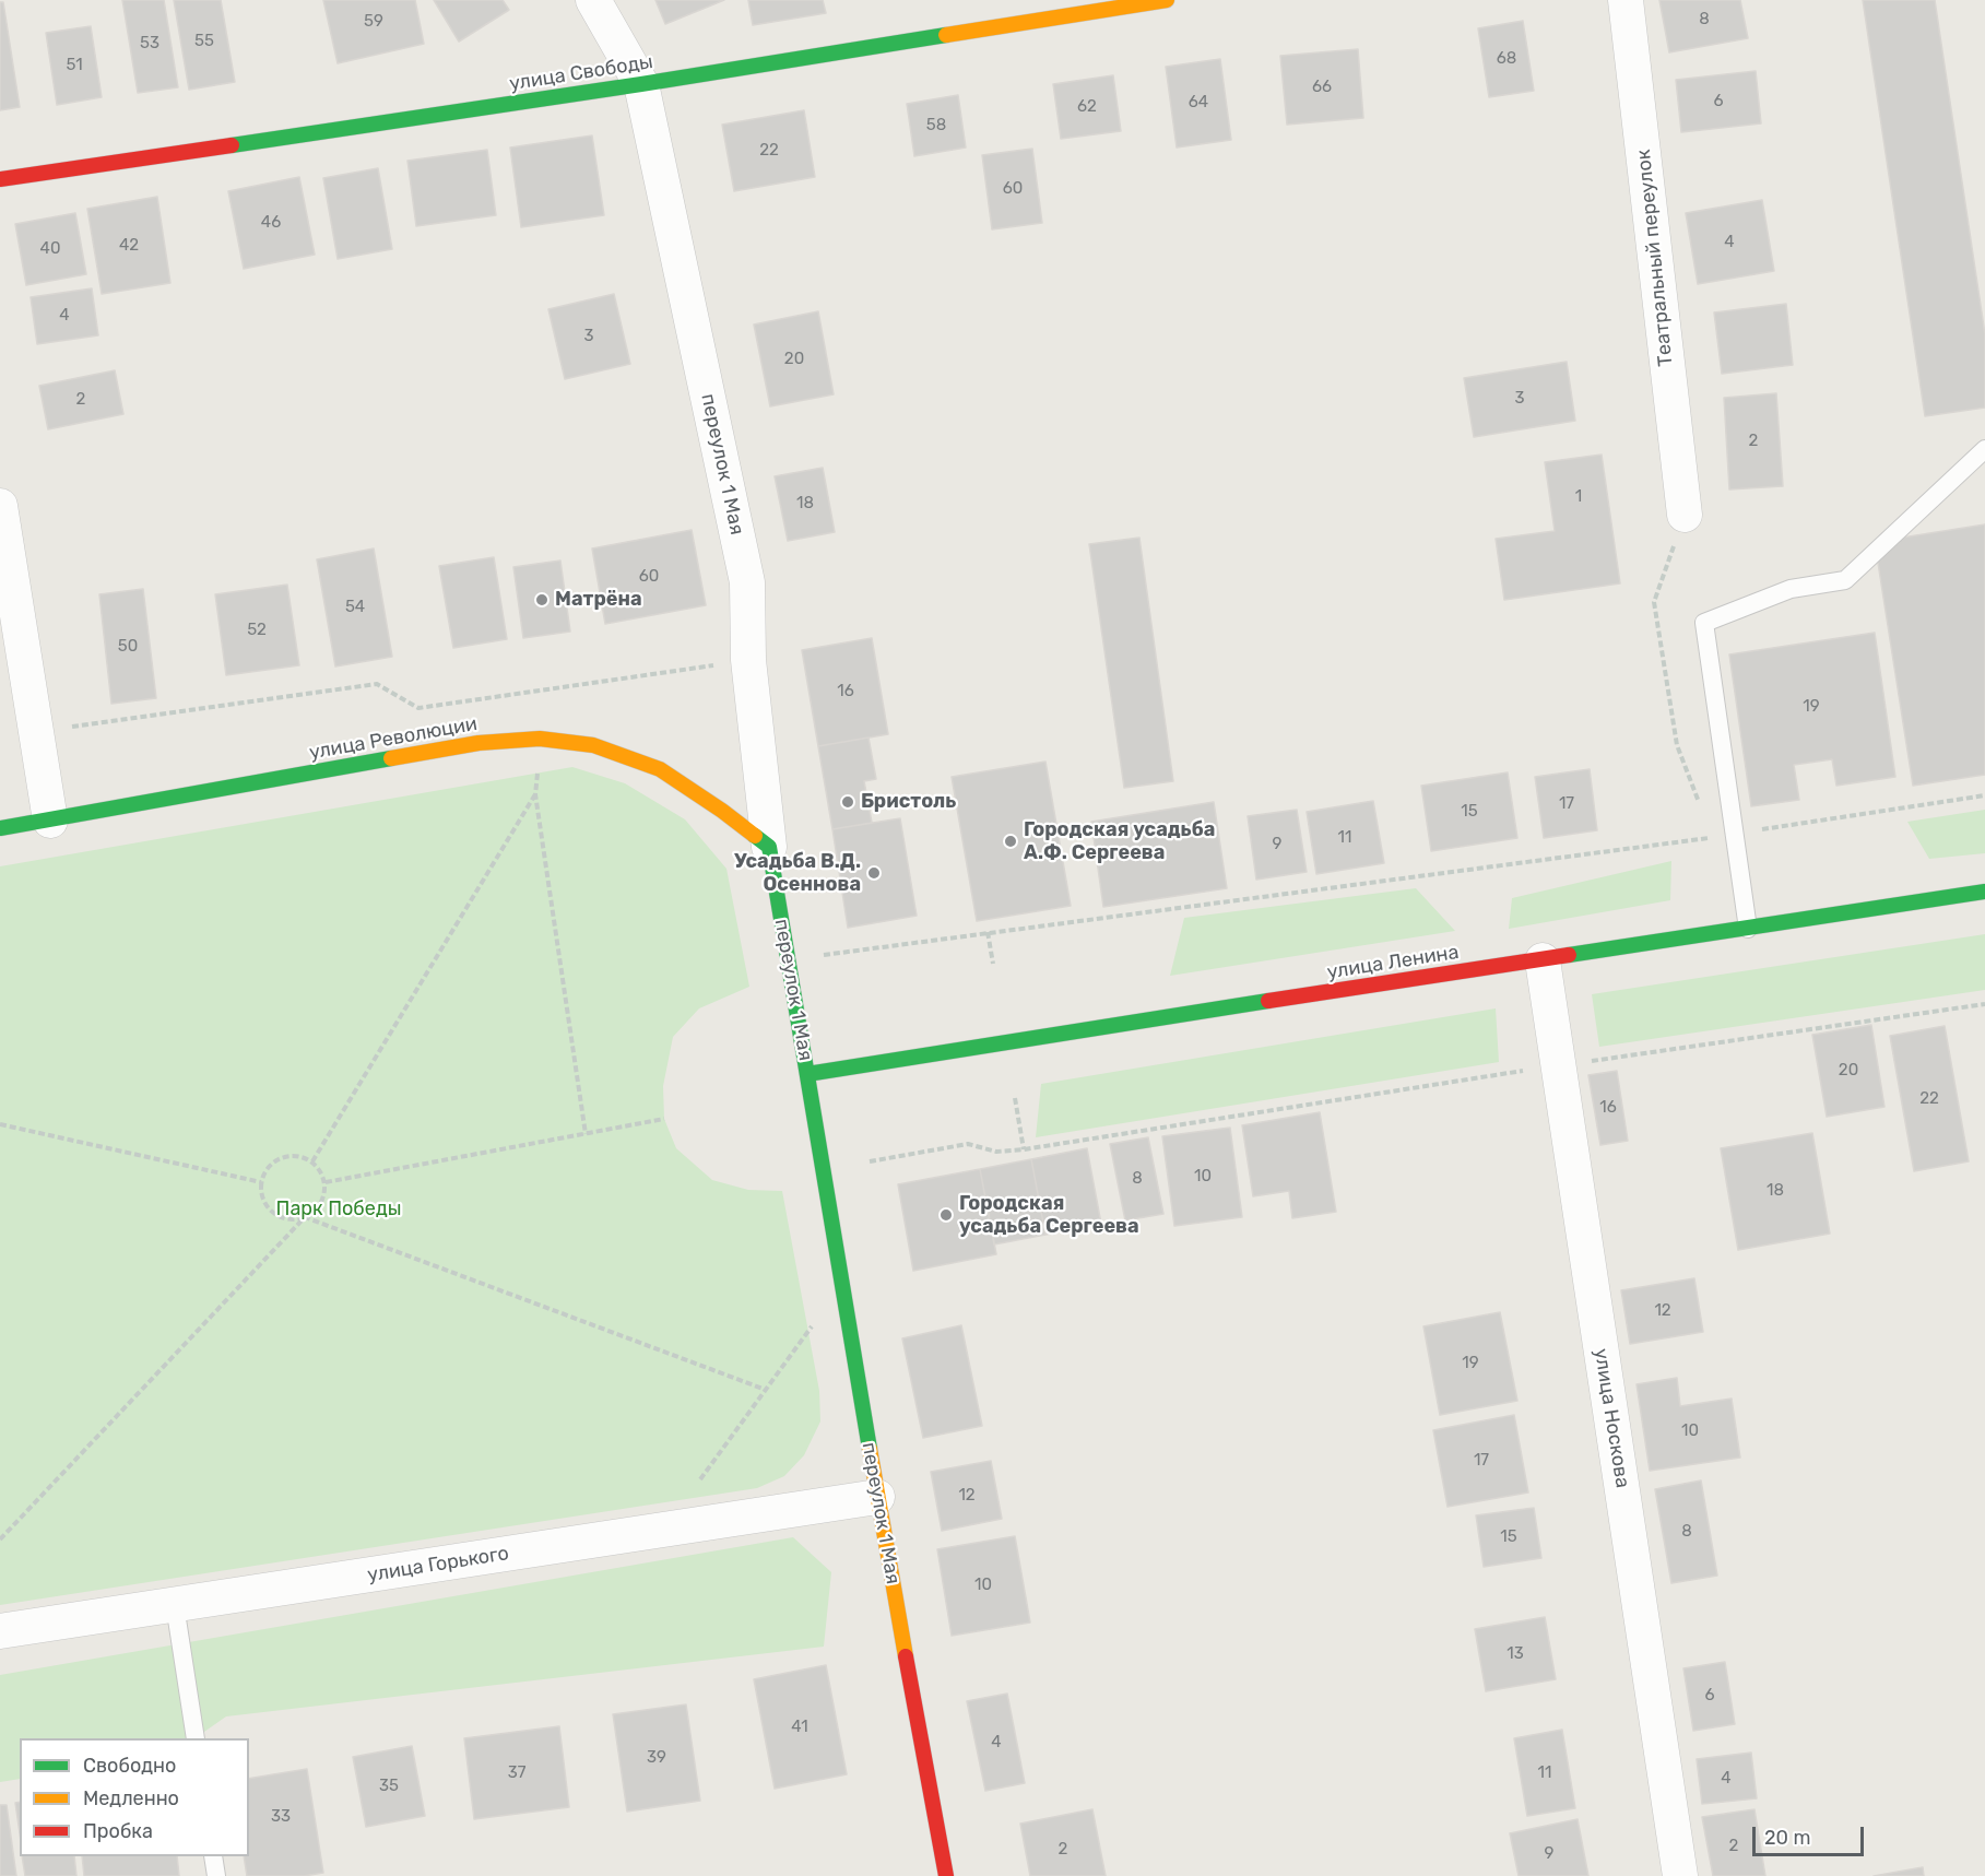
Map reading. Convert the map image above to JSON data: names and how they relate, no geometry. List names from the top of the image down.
{
  "streets": {
    "main road": [
      "улица Свободы",
      "переулок 1 Мая",
      "улица Революции",
      "улица Ленина"
    ],
    "street": ["Театральный переулок", "улица Носкова", "улица Горького"]
  },
  "crossings": [
    ["улица Свободы", "переулок 1 Мая"],
    ["переулок 1 Мая", "улица Революции"],
    ["переулок 1 Мая", "улица Ленина"],
    ["переулок 1 Мая", "улица Горького"],
    ["улица Ленина", "улица Носкова"]
  ],
  "parks": ["Парк Победы"],
  "places": [
    "Матрёна",
    "Бристоль",
    "Городская усадьба А.Ф. Сергеева",
    "Усадьба В.Д. Осеннова",
    "Городская усадьба Сергеева"
  ],
  "house_numbers": [
    "8",
    "59",
    "55",
    "53",
    "68",
    "51",
    "66",
    "6",
    "64",
    "62",
    "58",
    "22",
    "60",
    "46",
    "4",
    "42",
    "40",
    "4",
    "3",
    "20",
    "3",
    "2",
    "2",
    "1",
    "18",
    "60",
    "54",
    "52",
    "50",
    "16",
    "19",
    "17",
    "15",
    "11",
    "9",
    "20",
    "22",
    "16",
    "10",
    "8",
    "18",
    "12",
    "19",
    "10",
    "17",
    "12",
    "8",
    "15",
    "10",
    "13",
    "6",
    "41",
    "4",
    "39",
    "37",
    "11",
    "4",
    "35",
    "33",
    "2",
    "2",
    "9"
  ],
  "legend": ["Свободно", "Медленно", "Пробка"],
  "scale_bar": "20 m"
}
